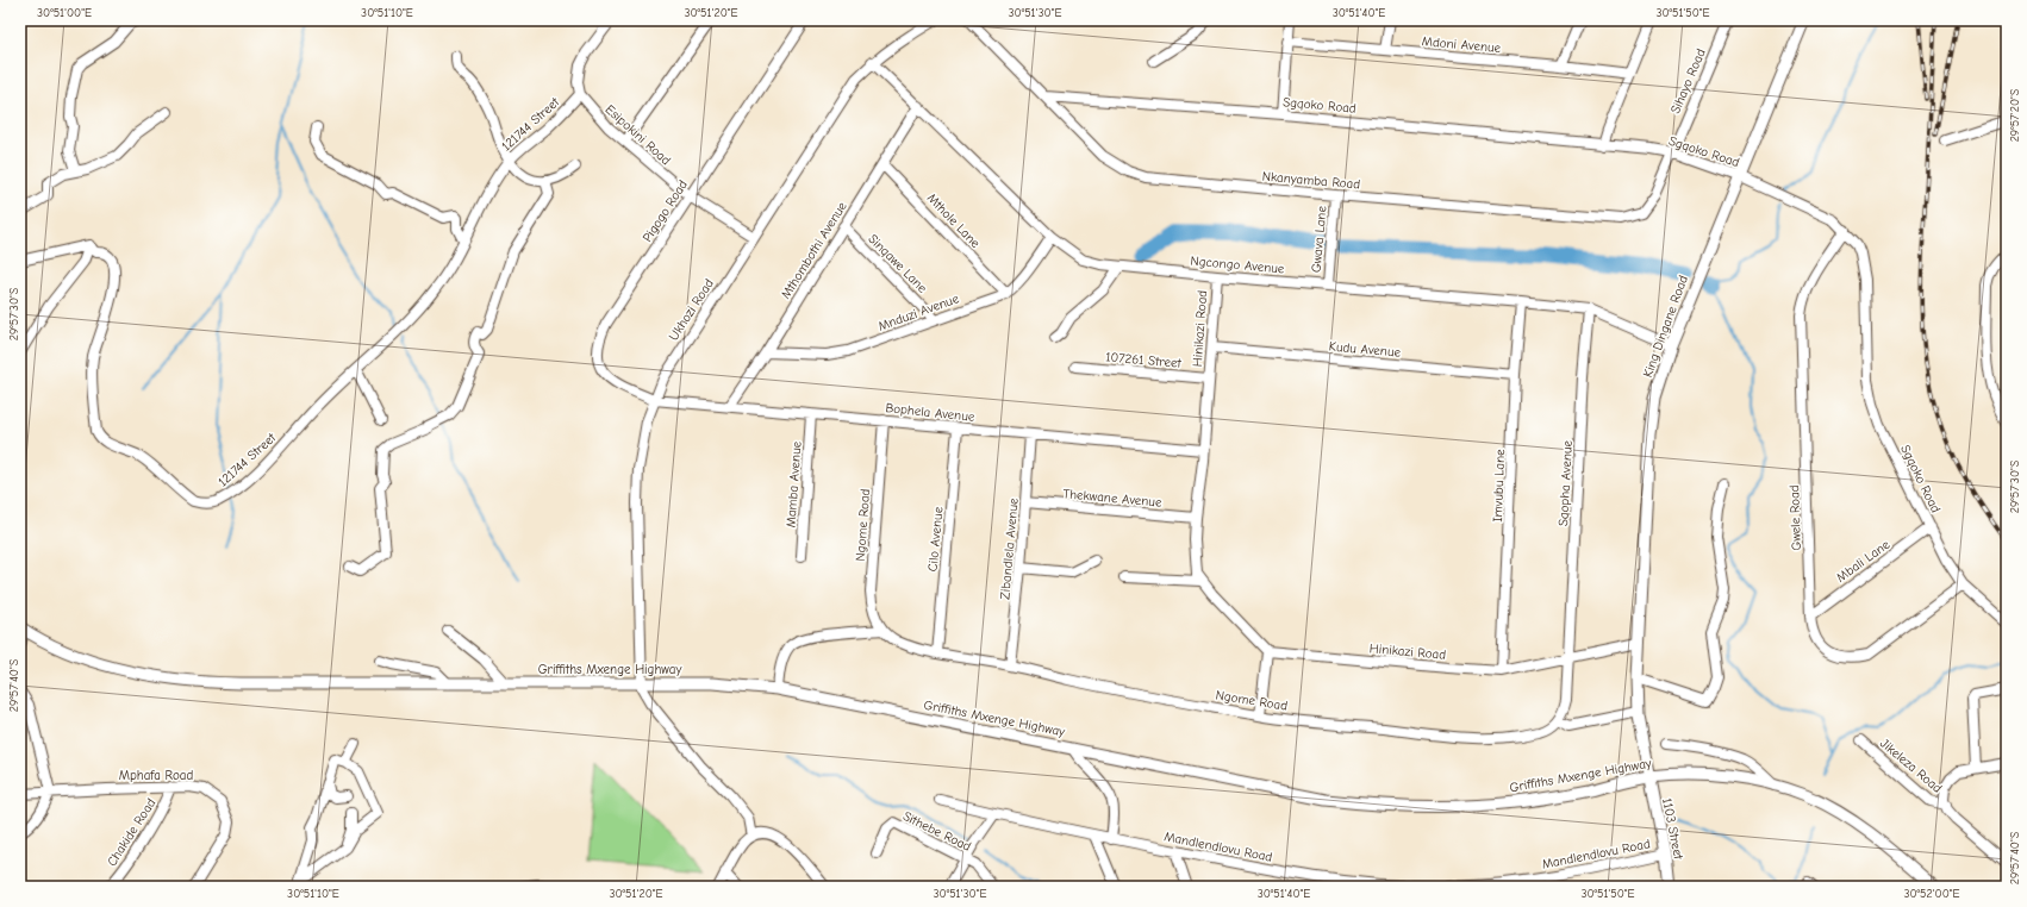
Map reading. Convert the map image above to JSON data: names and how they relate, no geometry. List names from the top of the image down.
{
  "streets": {
    "street": [
      "Mdoni Avenue",
      "Sihayo Road",
      "Sgqoko Road",
      "121744 Street",
      "Esipokini Road",
      "Nkanyamba Road",
      "Pigogo Road",
      "Mthole Lane",
      "Gwava Lane",
      "Mthombothi Avenue",
      "Sinqawe Lane",
      "Ngcongo Avenue",
      "Ukhozi Road",
      "Mnduzi Avenue",
      "King Dingane Road",
      "Hinikazi Road",
      "Kudu Avenue",
      "107261 Street",
      "Bophela Avenue",
      "Sqopha Avenue",
      "Mamba Avenue",
      "Imvubu Lane",
      "Thekwane Avenue",
      "Gwele Road",
      "Ngome Road",
      "Cilo Avenue",
      "Zibandlela Avenue",
      "Mbali Lane",
      "Griffiths Mxenge Highway",
      "Jikeleza Road",
      "Mphafa Road",
      "1103 Street",
      "Sithebe Road",
      "Chakide Road",
      "Mandlendlovu Road"
    ]
  },
  "crossings": [
    ["Sihayo Road", "Sgqoko Road"],
    ["Sihayo Road", "Nkanyamba Road"],
    ["Sgqoko Road", "Nkanyamba Road"],
    ["Sgqoko Road", "King Dingane Road"],
    ["Sgqoko Road", "Gwele Road"],
    ["Sgqoko Road", "Mbali Lane"],
    ["121744 Street", "Esipokini Road"],
    ["Esipokini Road", "Pigogo Road"],
    ["Esipokini Road", "Ukhozi Road"],
    ["Nkanyamba Road", "Gwava Lane"],
    ["Pigogo Road", "Ukhozi Road"],
    ["Pigogo Road", "Bophela Avenue"],
    ["Mthole Lane", "Mthombothi Avenue"],
    ["Mthole Lane", "Mnduzi Avenue"],
    ["Gwava Lane", "Ngcongo Avenue"],
    ["Mthombothi Avenue", "Sinqawe Lane"],
    ["Mthombothi Avenue", "Ngcongo Avenue"],
    ["Mthombothi Avenue", "Mnduzi Avenue"],
    ["Mthombothi Avenue", "Bophela Avenue"],
    ["Sinqawe Lane", "Mnduzi Avenue"],
    ["Ngcongo Avenue", "Ukhozi Road"],
    ["Ngcongo Avenue", "Mnduzi Avenue"],
    ["Ngcongo Avenue", "King Dingane Road"],
    ["Ngcongo Avenue", "Hinikazi Road"],
    ["Ngcongo Avenue", "Sqopha Avenue"],
    ["Ngcongo Avenue", "Imvubu Lane"],
    ["Ukhozi Road", "Bophela Avenue"],
    ["Ukhozi Road", "Griffiths Mxenge Highway"],
    ["King Dingane Road", "Hinikazi Road"],
    ["King Dingane Road", "Griffiths Mxenge Highway"],
    ["King Dingane Road", "1103 Street"],
    ["Hinikazi Road", "Kudu Avenue"],
    ["Hinikazi Road", "107261 Street"],
    ["Hinikazi Road", "Bophela Avenue"],
    ["Hinikazi Road", "Sqopha Avenue"],
    ["Hinikazi Road", "Imvubu Lane"],
    ["Hinikazi Road", "Thekwane Avenue"],
    ["Kudu Avenue", "Imvubu Lane"],
    ["Bophela Avenue", "Mamba Avenue"],
    ["Bophela Avenue", "Ngome Road"],
    ["Bophela Avenue", "Cilo Avenue"],
    ["Bophela Avenue", "Zibandlela Avenue"],
    ["Thekwane Avenue", "Zibandlela Avenue"],
    ["Gwele Road", "Mbali Lane"],
    ["Ngome Road", "Cilo Avenue"],
    ["Ngome Road", "Zibandlela Avenue"],
    ["Griffiths Mxenge Highway", "1103 Street"],
    ["Mphafa Road", "Chakide Road"],
    ["1103 Street", "Mandlendlovu Road"]
  ],
  "coordinates": [
    "30°51'00\"E",
    "30°51'10\"E",
    "30°51'20\"E",
    "30°51'30\"E",
    "30°51'40\"E",
    "30°51'50\"E",
    "29°57'20\"S",
    "29°57'30\"S",
    "29°57'40\"S",
    "30°52'00\"E"
  ]
}
